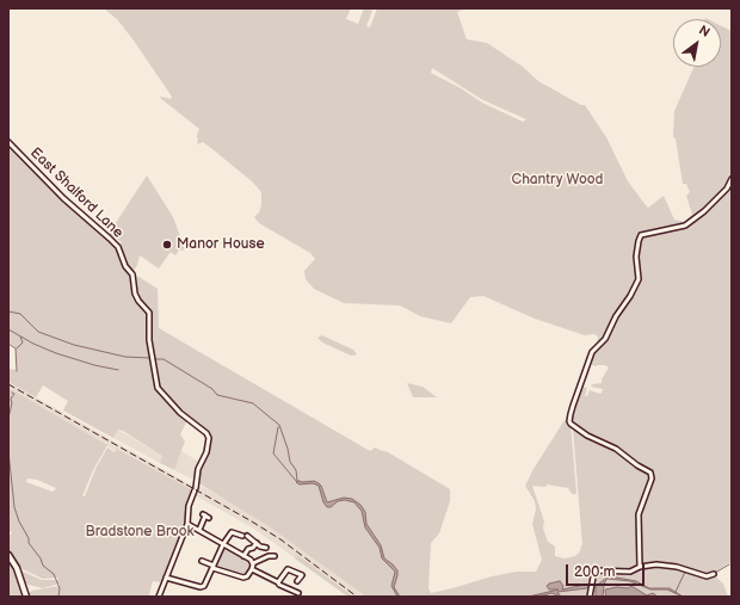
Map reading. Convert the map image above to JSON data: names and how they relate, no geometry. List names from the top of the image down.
{
  "streets": {
    "street": ["East Shalford Lane"]
  },
  "parks": ["Chantry Wood", "Bradstone Brook"],
  "places": ["Manor House"],
  "scale_bar": "200 m",
  "north": "top right"
}
